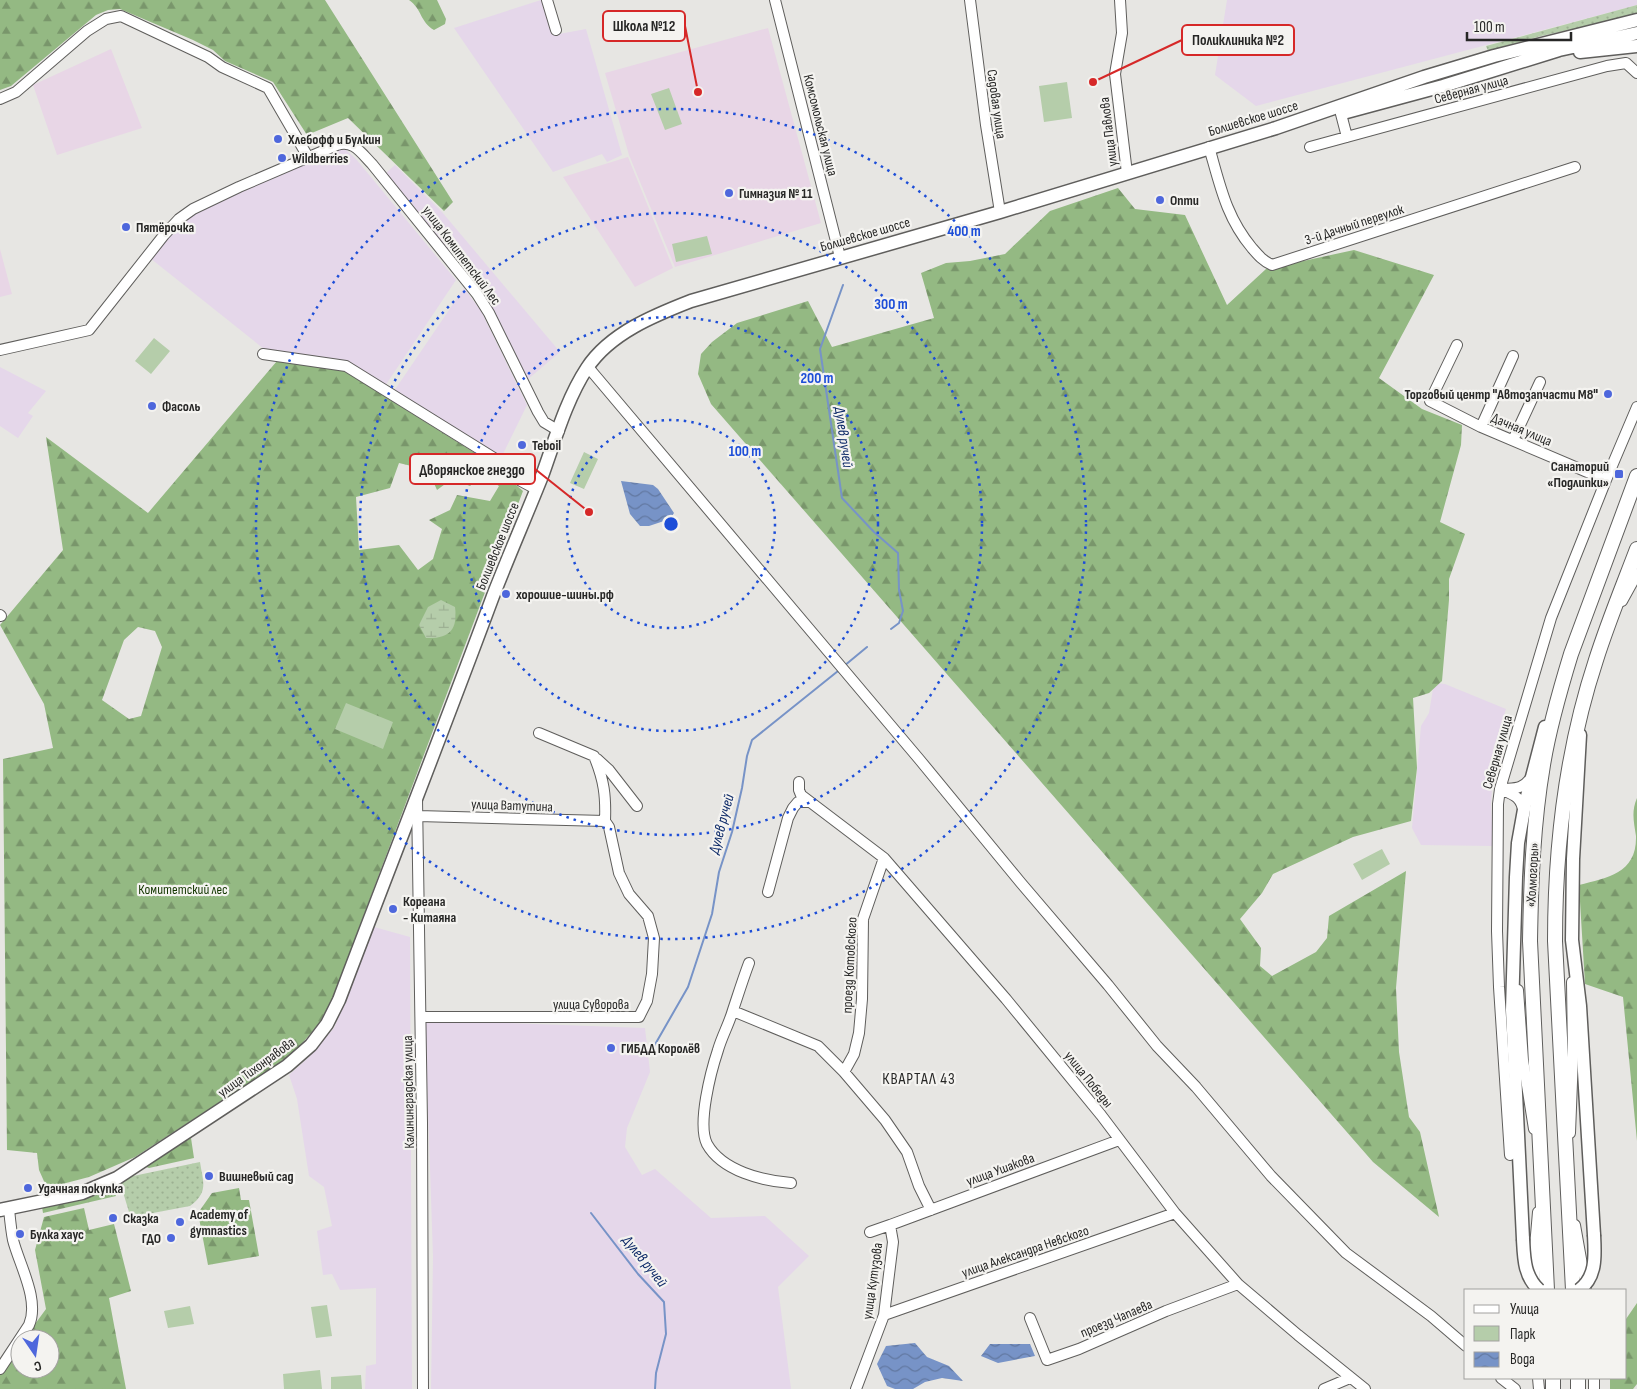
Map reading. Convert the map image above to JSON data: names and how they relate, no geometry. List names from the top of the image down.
{
  "streets": {
    "highway": ["«Холмогоры»"],
    "main road": ["Болшевское шоссе", "улица Тихонравова"],
    "street": [
      "Северная улица",
      "Садовая улица",
      "Комсомольская улица",
      "улица Павлова",
      "3-й Дачный переулок",
      "улица Комитетский Лес",
      "Дачная улица",
      "улица Ватутина",
      "проезд Котовского",
      "улица Суворова",
      "улица Победы",
      "Калининградская улица",
      "улица Ушакова",
      "улица Александра Невского",
      "улица Кутузова",
      "проезд Чапаева"
    ]
  },
  "crossings": [
    ["Северная улица", "Дачная улица"],
    ["Садовая улица", "Болшевское шоссе"],
    ["Болшевское шоссе", "Комсомольская улица"],
    ["Болшевское шоссе", "улица Павлова"],
    ["Болшевское шоссе", "3-й Дачный переулок"],
    ["Болшевское шоссе", "улица Комитетский Лес"],
    ["Болшевское шоссе", "улица Тихонравова"],
    ["Болшевское шоссе", "Калининградская улица"],
    ["улица Ватутина", "улица Суворова"],
    ["улица Ватутина", "Калининградская улица"],
    ["проезд Котовского", "улица Победы"],
    ["улица Суворова", "Калининградская улица"],
    ["улица Тихонравова", "Калининградская улица"],
    ["улица Победы", "улица Ушакова"],
    ["улица Победы", "улица Александра Невского"],
    ["улица Победы", "проезд Чапаева"],
    ["улица Ушакова", "улица Кутузова"],
    ["улица Александра Невского", "улица Кутузова"]
  ],
  "districts": ["КВАРТАЛ 43"],
  "water": ["Дулев ручей"],
  "parks": ["Комитетский лес"],
  "places": {
    "other": [
      "Поликлиника №2",
      "Школа №12",
      "Хлебофф и Булкин",
      "Wildberries",
      "Гимназия № 11",
      "Опти",
      "Пятёрочка",
      "Торговый центр \"Автозапчасти М8\"",
      "Фасоль",
      "Teboil",
      "Дворянское гнездо",
      "хорошие-шины.рф",
      "Кореана - Китаяна",
      "ГИБДД Королёв",
      "Вишневый сад",
      "Удачная покупка",
      "Сказка",
      "Academy of gymnastics",
      "Булка хаус",
      "ГДО"
    ],
    "transit": ["Санаторий «Подлипки»"]
  },
  "legend": ["Улица", "Парк", "Вода"],
  "scale_bar": "100 m",
  "north": "bottom",
  "rings": [
    "400 m",
    "300 m",
    "200 m",
    "100 m"
  ]
}
